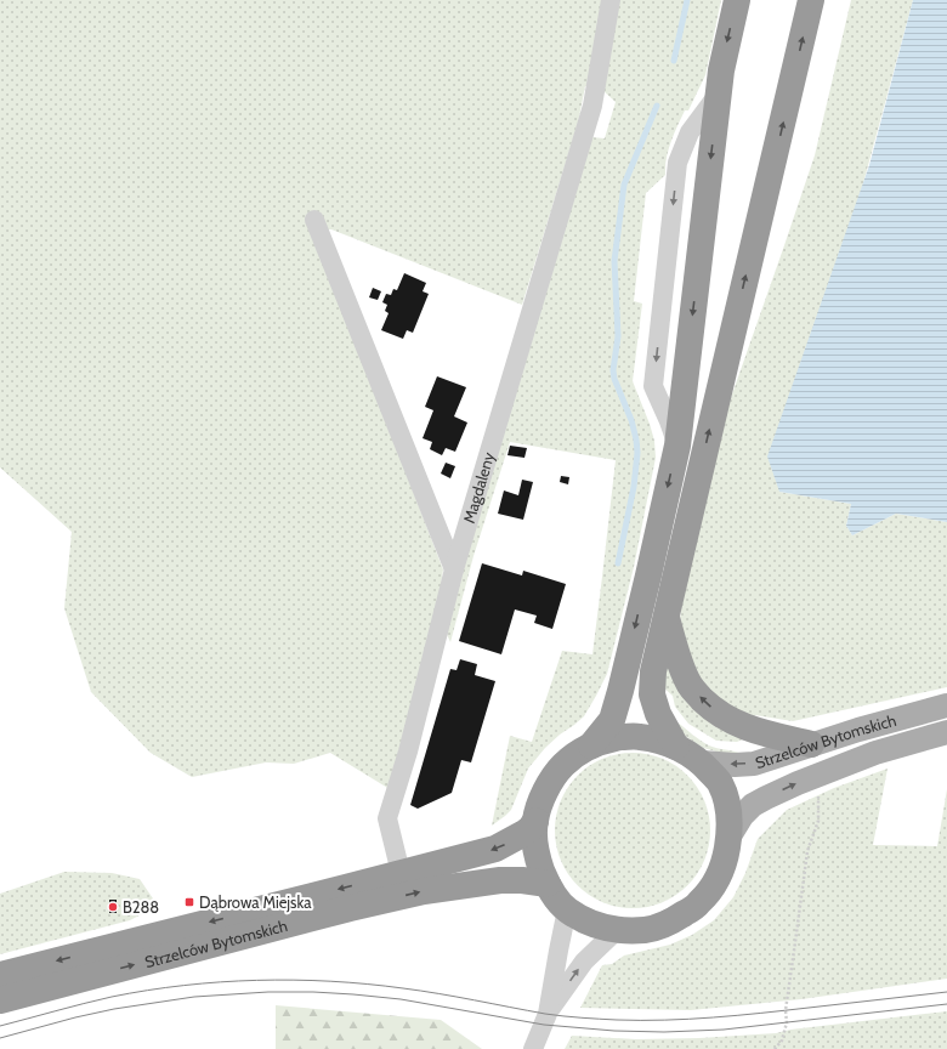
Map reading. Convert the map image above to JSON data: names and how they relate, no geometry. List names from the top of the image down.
{
  "streets": {
    "highway": ["Strzelców Bytomskich"],
    "street": ["Magdaleny"]
  },
  "crossings": [
    ["Magdaleny", "Strzelców Bytomskich"]
  ],
  "places": {
    "transit": ["Dąbrowa Miejska"],
    "other": ["B288"]
  }
}
